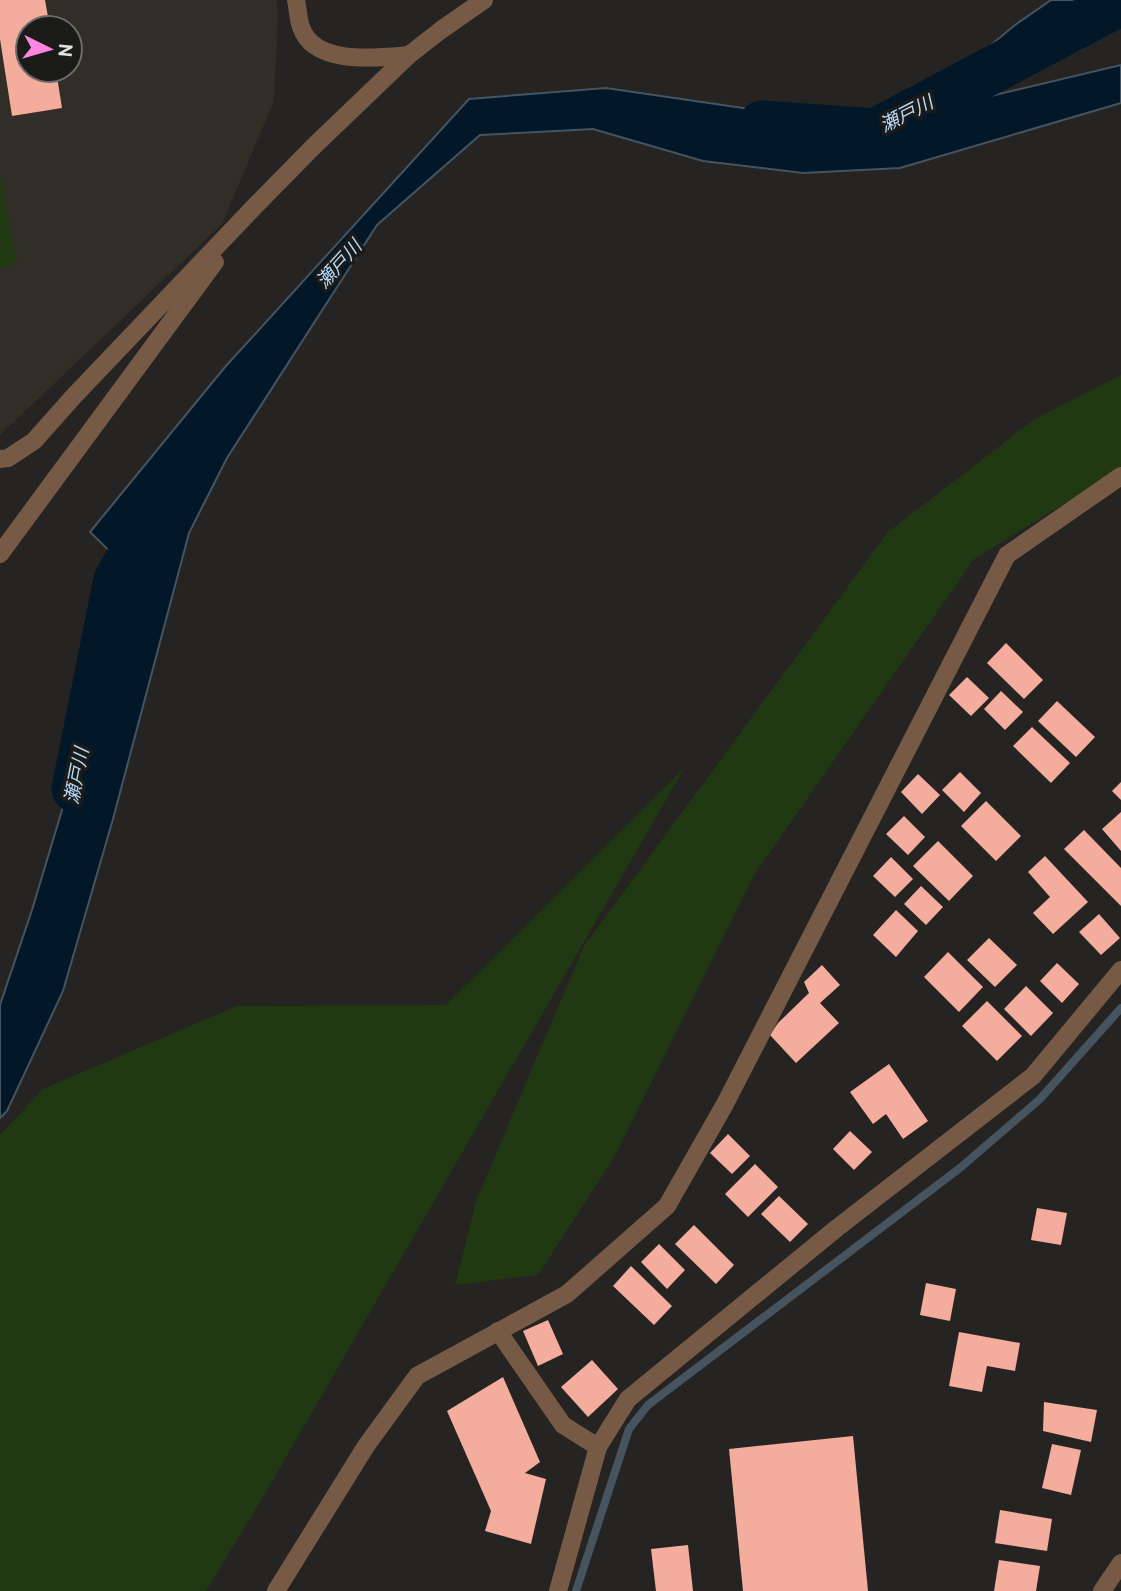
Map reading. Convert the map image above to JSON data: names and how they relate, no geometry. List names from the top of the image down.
{
  "water": ["瀬戸川"],
  "north": "right"
}
